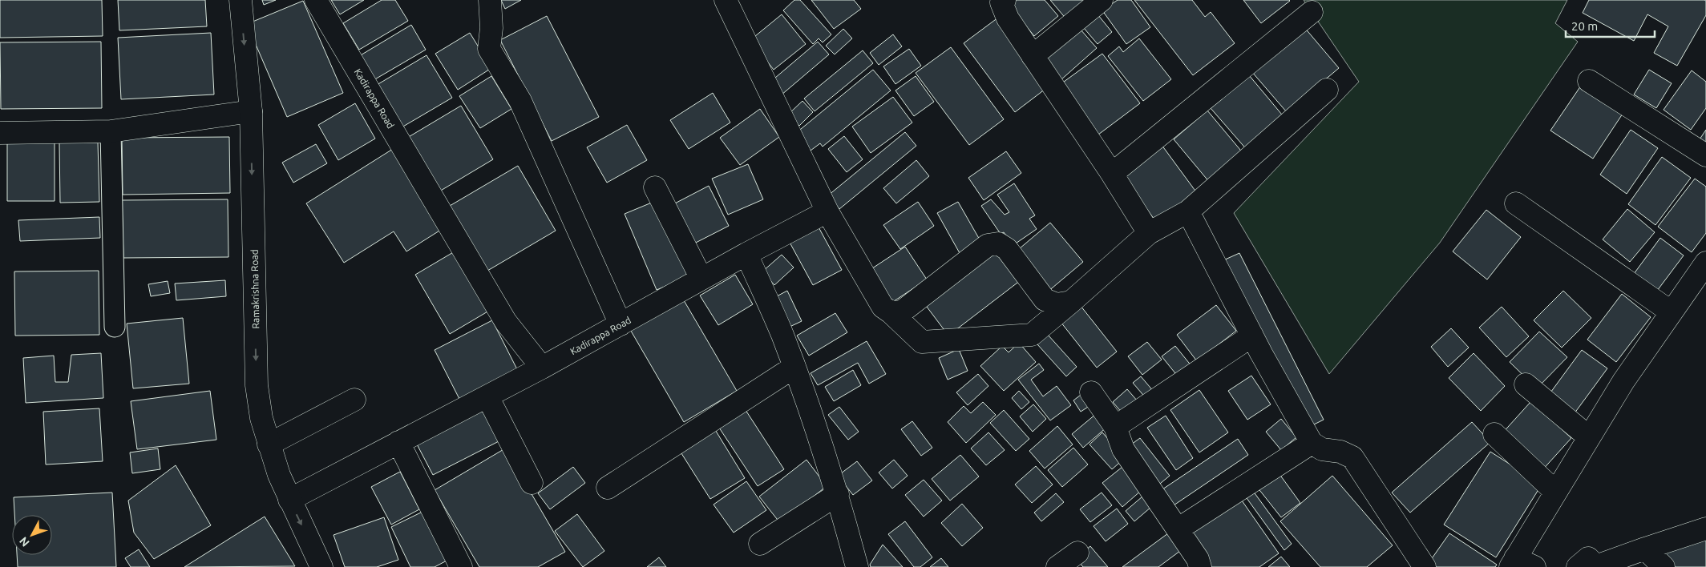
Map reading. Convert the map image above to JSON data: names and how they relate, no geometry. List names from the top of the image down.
{
  "streets": {
    "street": ["Kadirappa Road", "Ramakrishna Road"]
  },
  "scale_bar": "20 m",
  "north": "bottom left"
}
